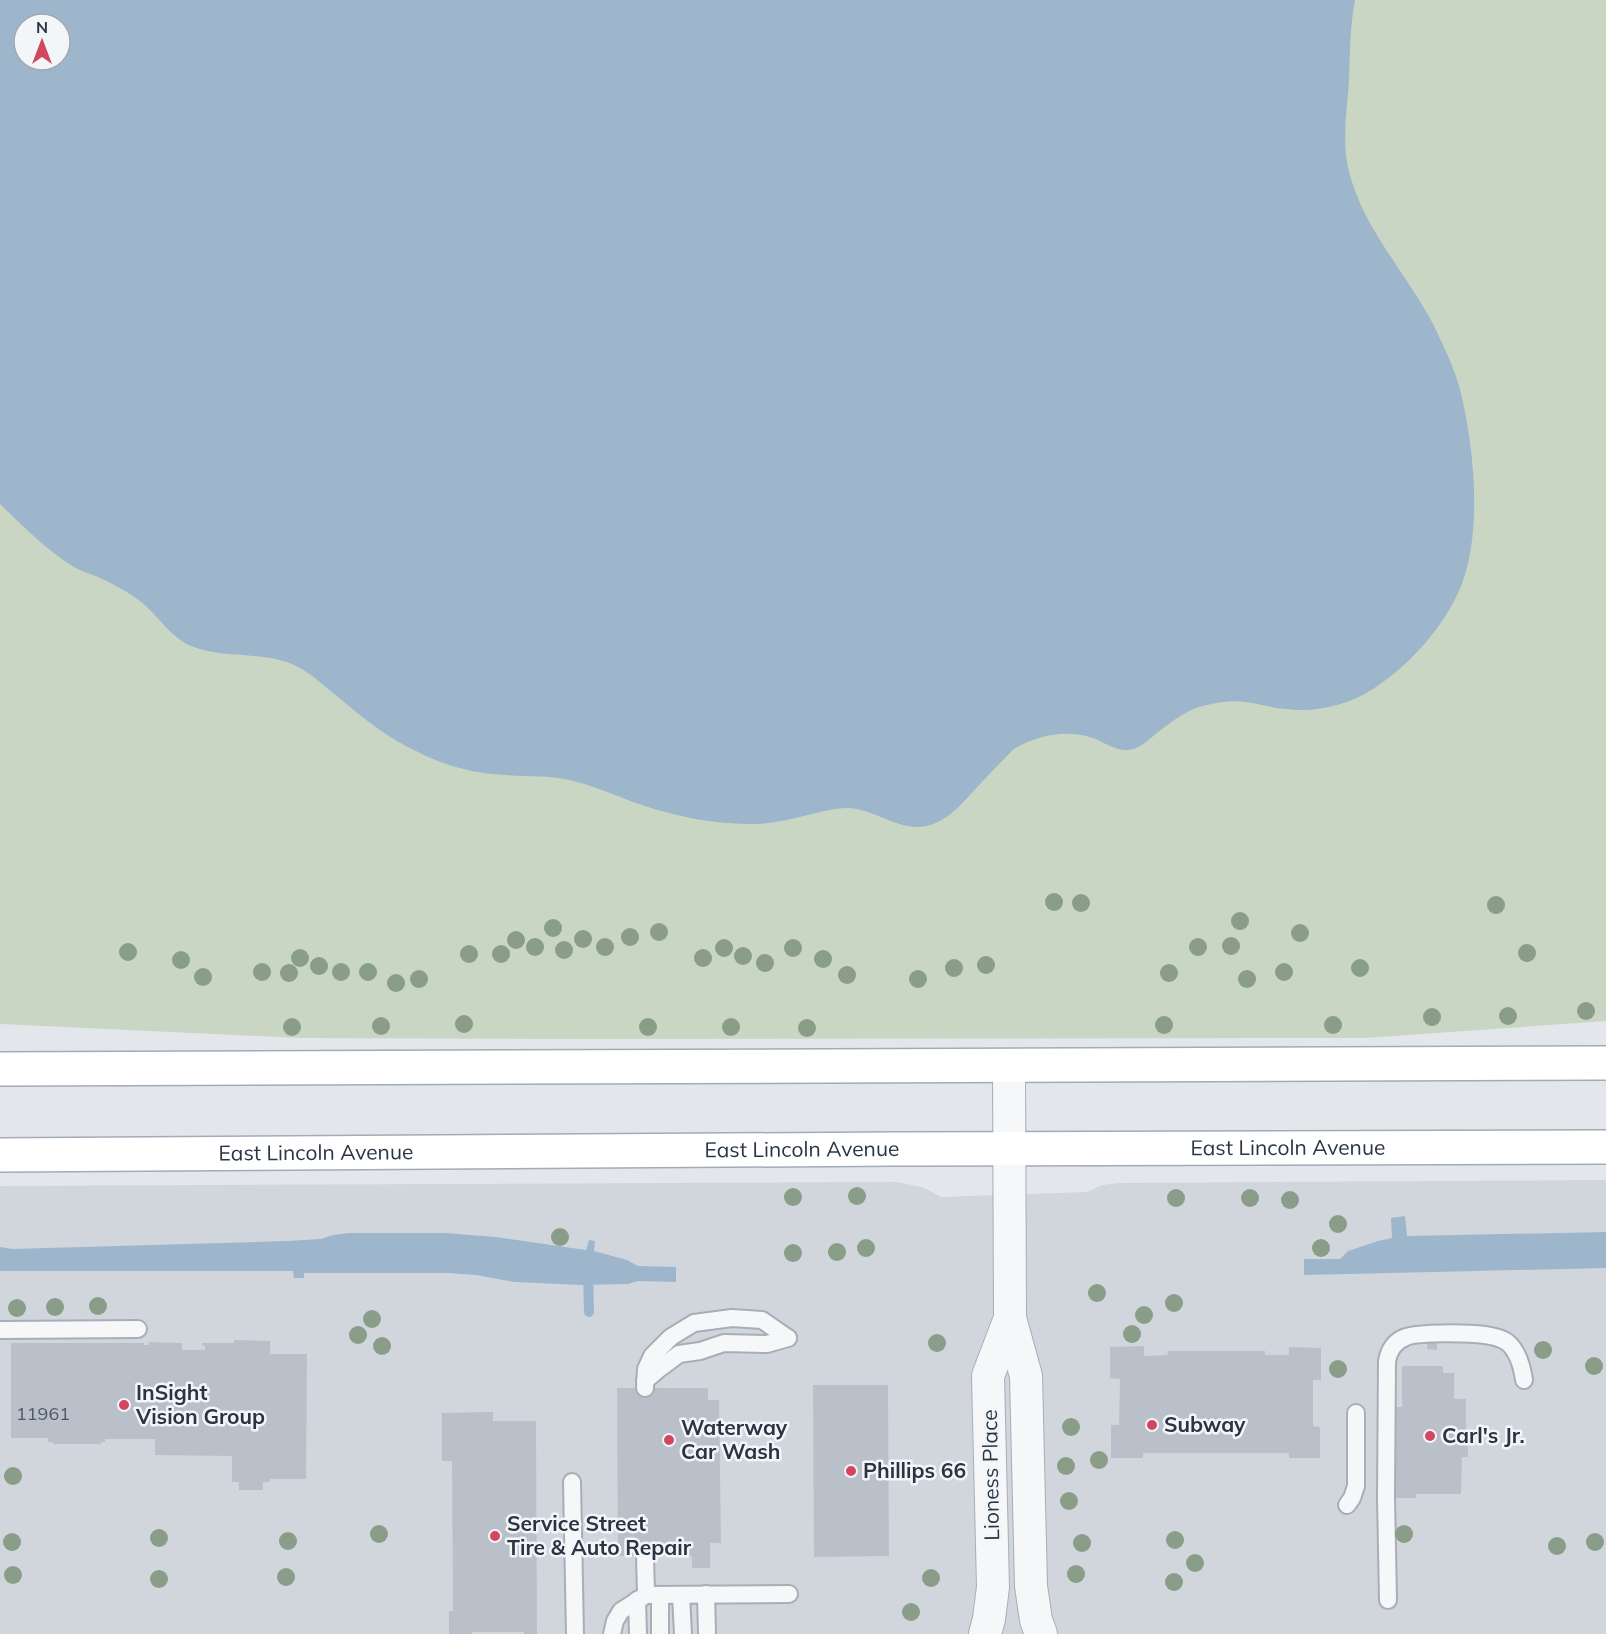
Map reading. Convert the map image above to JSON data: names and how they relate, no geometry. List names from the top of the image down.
{
  "streets": {
    "main road": ["East Lincoln Avenue"],
    "street": ["Lioness Place"]
  },
  "crossings": [
    ["East Lincoln Avenue", "Lioness Place"]
  ],
  "places": [
    "InSight Vision Group",
    "Subway",
    "Carl's Jr.",
    "Waterway Car Wash",
    "Phillips 66",
    "Service Street Tire & Auto Repair"
  ],
  "house_numbers": ["11961"],
  "north": "top"
}
